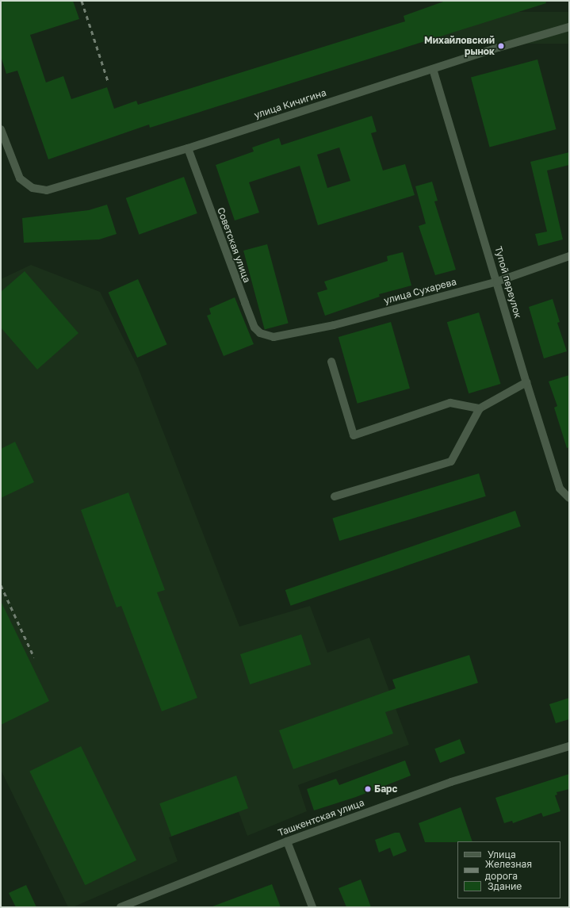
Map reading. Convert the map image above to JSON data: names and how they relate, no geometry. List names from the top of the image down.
{
  "streets": {
    "street": [
      "улица Кичигина",
      "Советская улица",
      "Тупой переулок",
      "улица Сухарева",
      "Ташкентская улица"
    ]
  },
  "crossings": [
    ["улица Кичигина", "Советская улица"],
    ["улица Кичигина", "Тупой переулок"],
    ["Советская улица", "улица Сухарева"],
    ["Тупой переулок", "улица Сухарева"]
  ],
  "places": ["Михайловский рынок", "Барс"],
  "legend": ["Улица", "Железная дорога", "Здание"]
}
